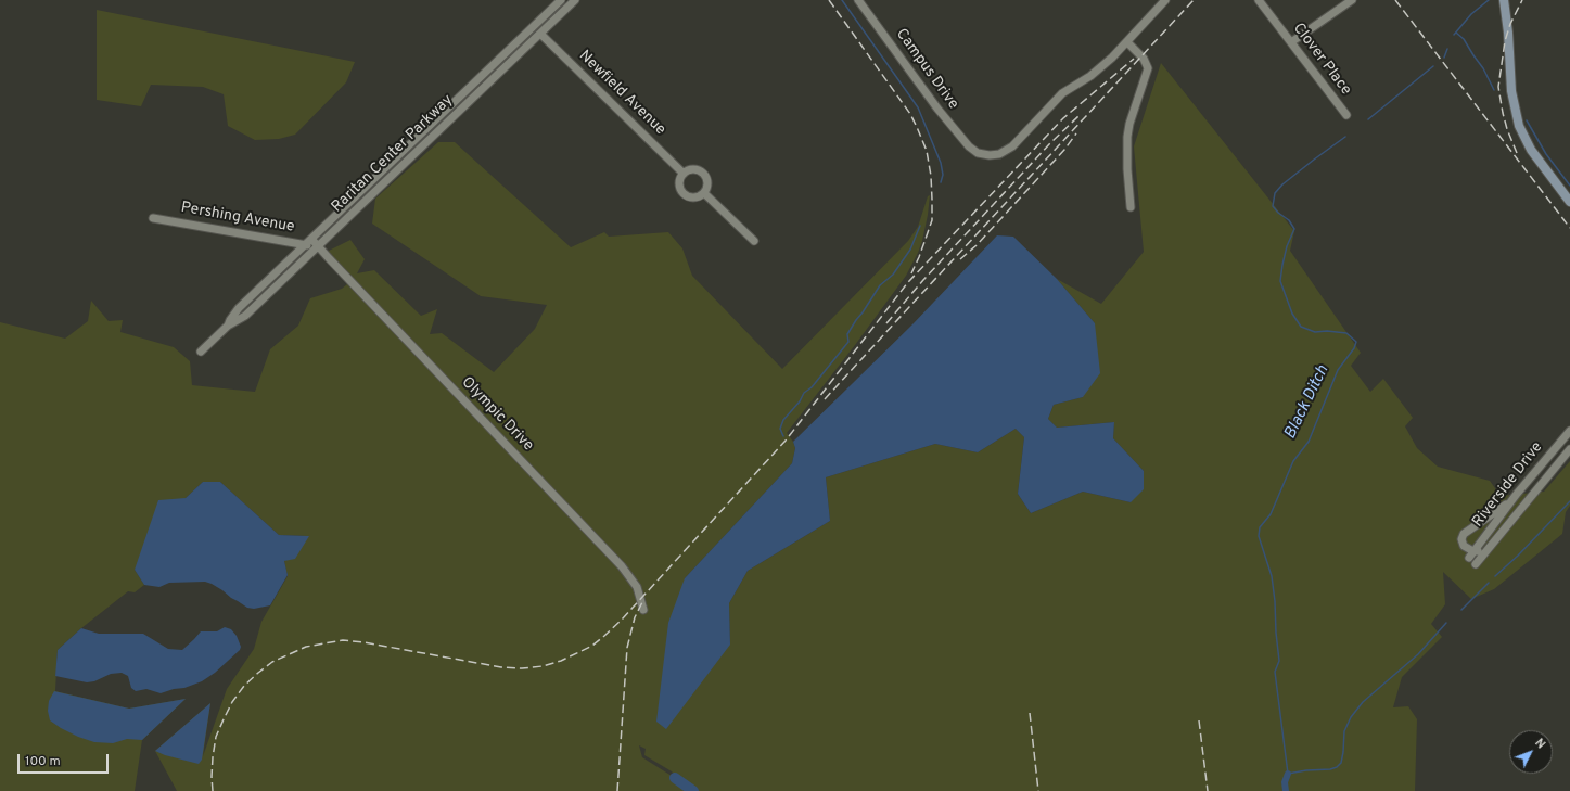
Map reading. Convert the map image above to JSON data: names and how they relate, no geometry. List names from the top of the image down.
{
  "streets": {
    "street": [
      "Clover Place",
      "Campus Drive",
      "Newfield Avenue",
      "Raritan Center Parkway",
      "Pershing Avenue",
      "Olympic Drive",
      "Riverside Drive"
    ]
  },
  "crossings": [
    ["Newfield Avenue", "Raritan Center Parkway"],
    ["Raritan Center Parkway", "Pershing Avenue"],
    ["Raritan Center Parkway", "Olympic Drive"],
    ["Pershing Avenue", "Olympic Drive"]
  ],
  "water": ["Black Ditch"],
  "scale_bar": "100 m",
  "north": "top right"
}
